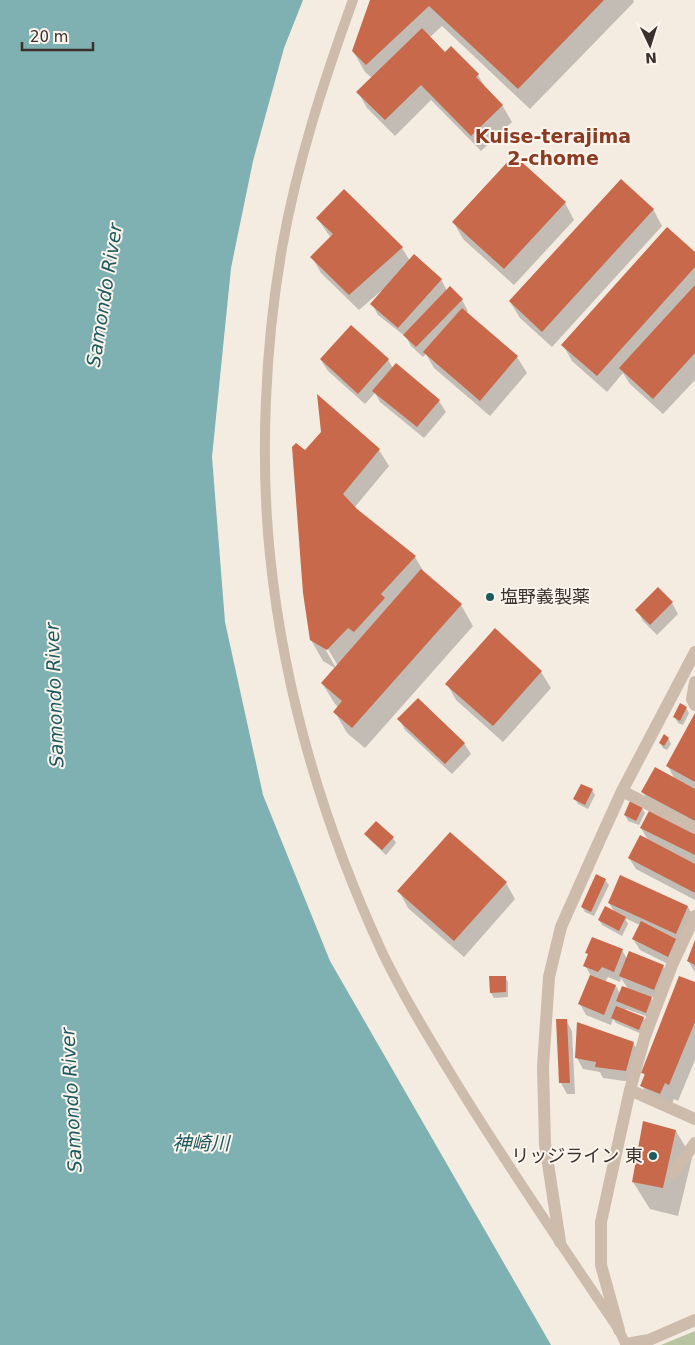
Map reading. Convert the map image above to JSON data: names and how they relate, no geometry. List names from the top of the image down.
{
  "districts": ["Kuise-terajima 2-chome"],
  "water": ["Samondo River", "神崎川"],
  "places": ["塩野義製薬", "リッジライン 東"],
  "scale_bar": "20 m",
  "north": "bottom"
}
